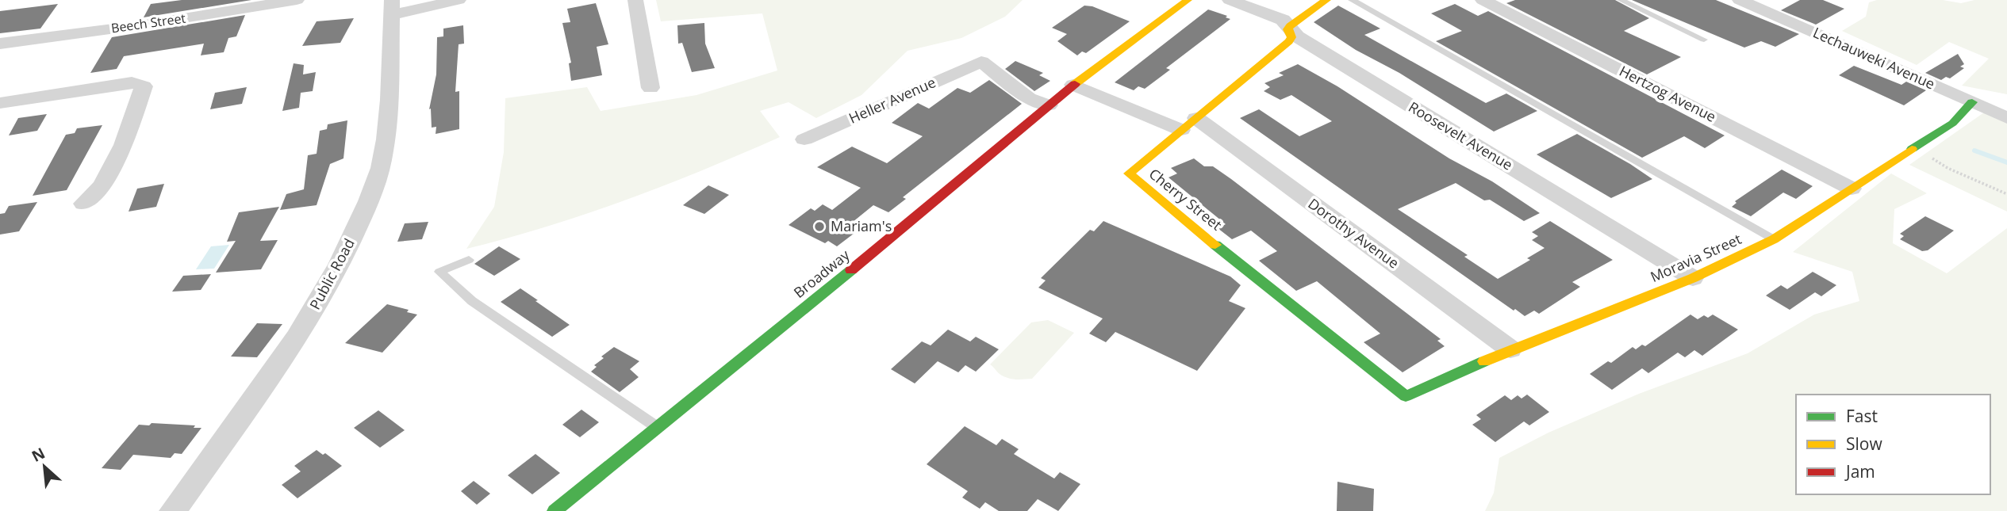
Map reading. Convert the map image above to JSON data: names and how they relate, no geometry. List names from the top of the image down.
{
  "streets": {
    "street": [
      "Beech Street",
      "Lechauweki Avenue",
      "Hertzog Avenue",
      "Heller Avenue",
      "Roosevelt Avenue",
      "Cherry Street",
      "Dorothy Avenue",
      "Moravia Street",
      "Public Road",
      "Broadway"
    ]
  },
  "crossings": [
    ["Lechauweki Avenue", "Moravia Street"],
    ["Hertzog Avenue", "Moravia Street"],
    ["Heller Avenue", "Broadway"],
    ["Roosevelt Avenue", "Cherry Street"],
    ["Roosevelt Avenue", "Moravia Street"],
    ["Cherry Street", "Dorothy Avenue"],
    ["Cherry Street", "Moravia Street"],
    ["Dorothy Avenue", "Moravia Street"],
    ["Dorothy Avenue", "Broadway"]
  ],
  "places": ["Mariam's"],
  "legend": ["Fast", "Slow", "Jam"],
  "north": "top left"
}
